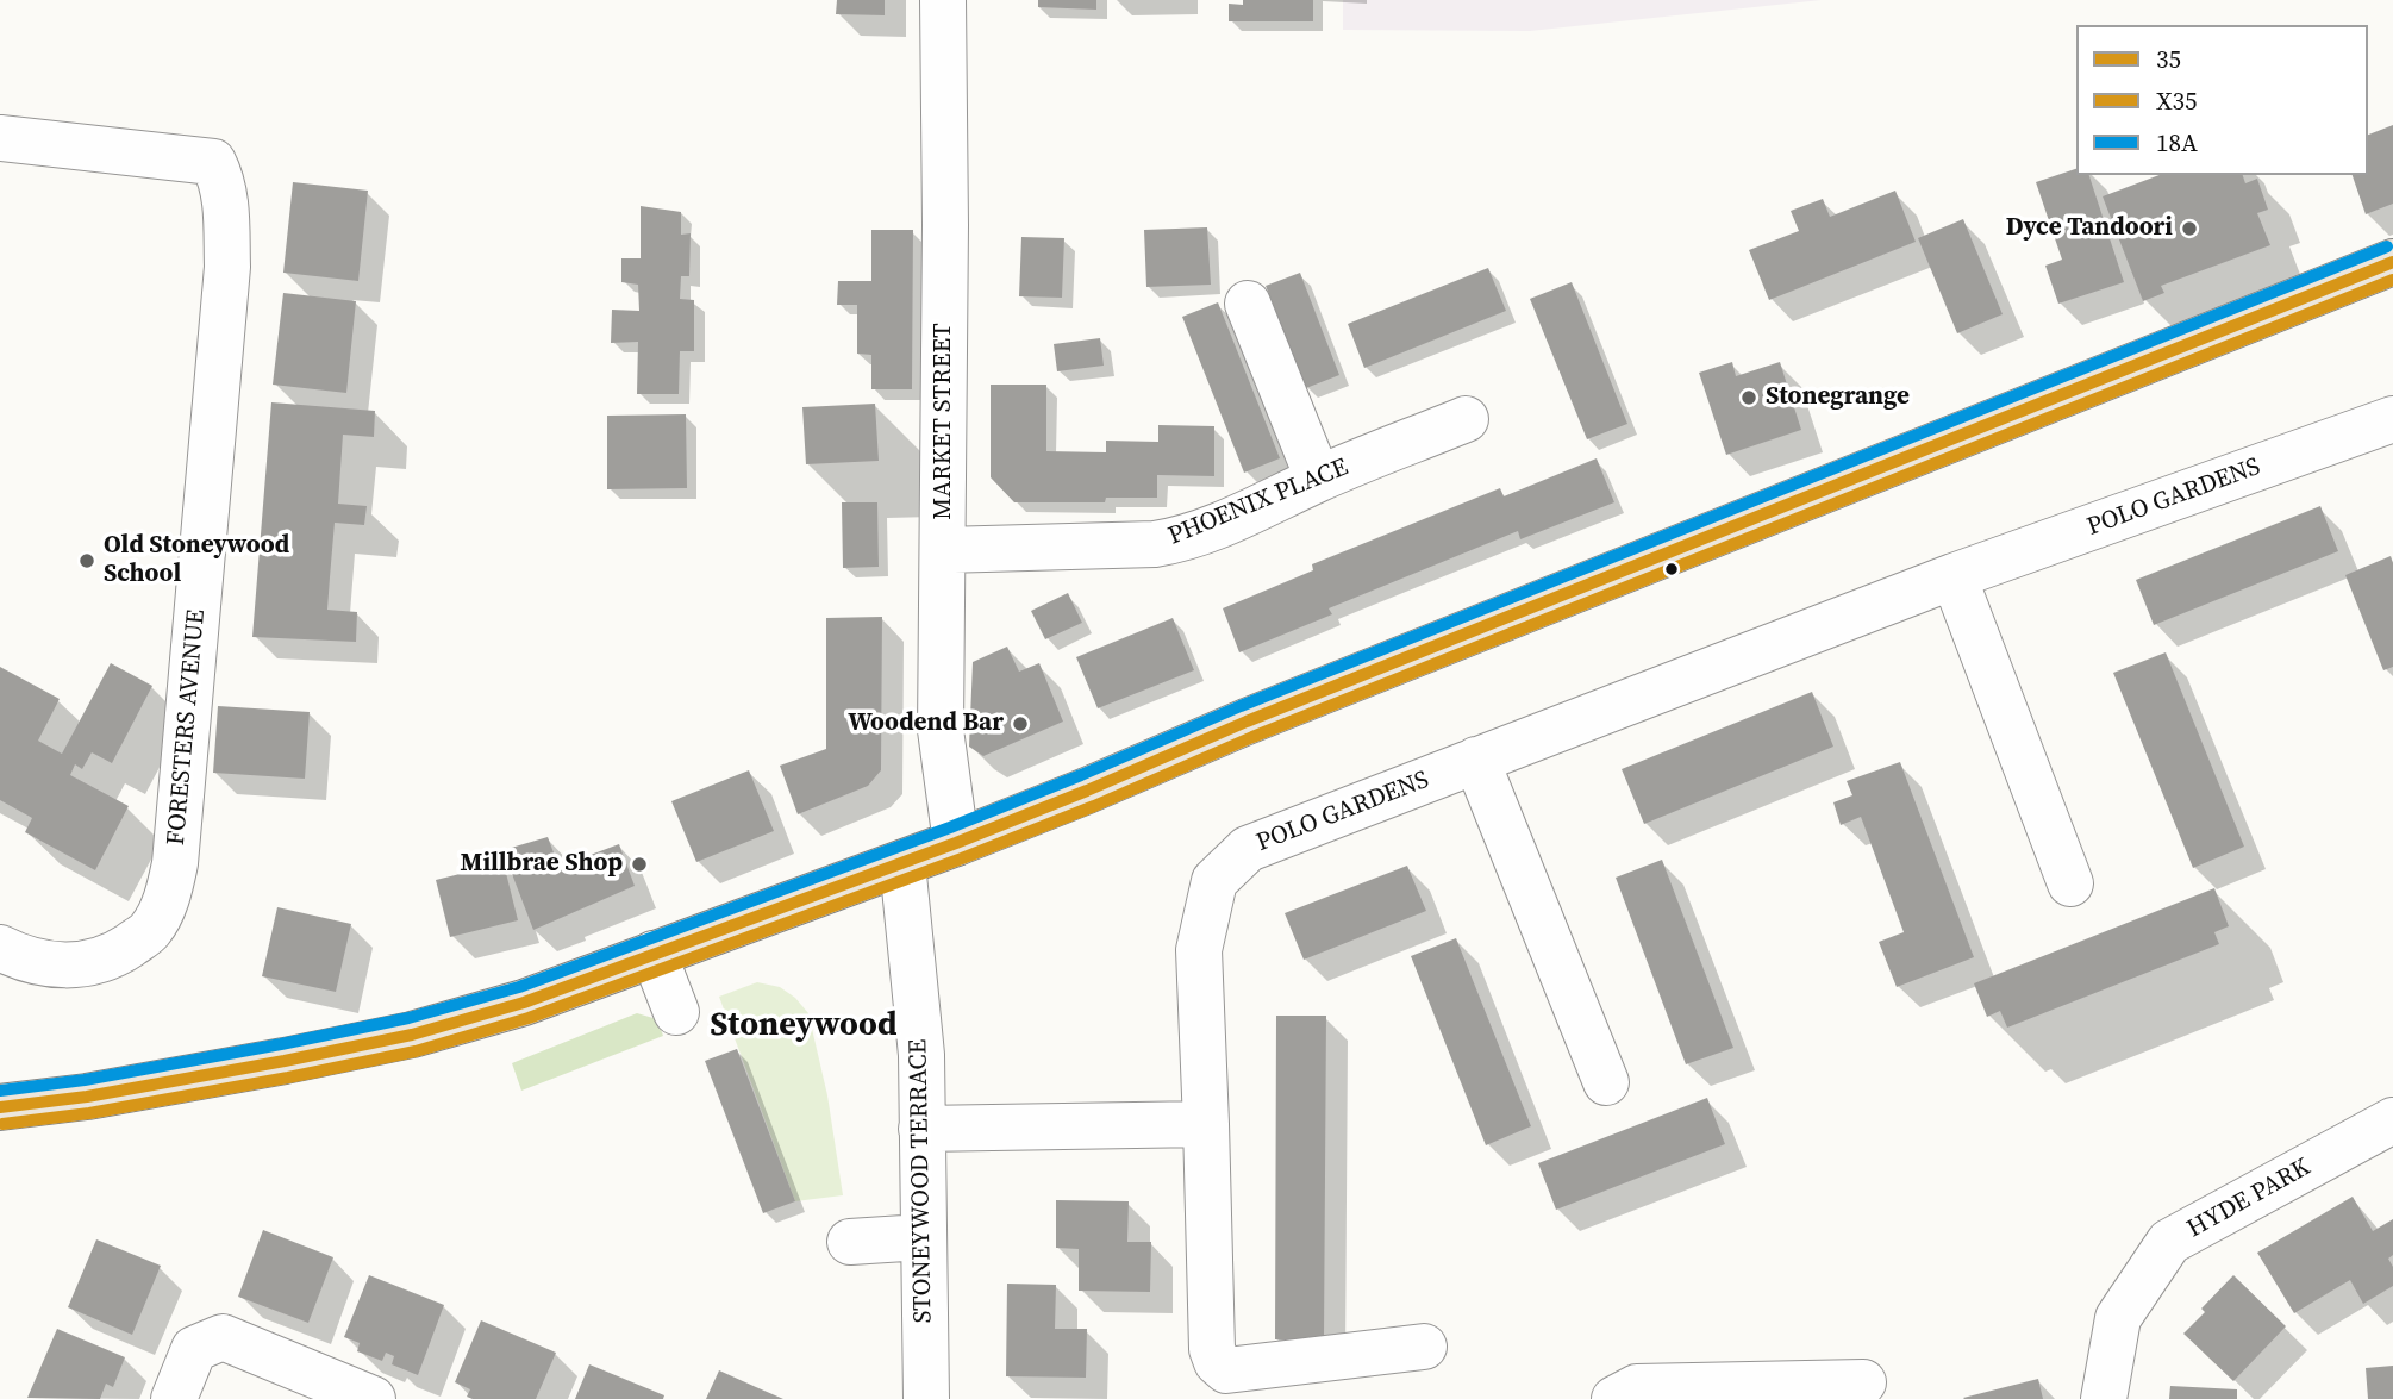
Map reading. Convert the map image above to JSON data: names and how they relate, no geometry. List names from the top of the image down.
{
  "streets": {
    "street": [
      "MARKET STREET",
      "POLO GARDENS",
      "PHOENIX PLACE",
      "FORESTERS AVENUE",
      "STONEYWOOD TERRACE",
      "HYDE PARK"
    ]
  },
  "crossings": [
    ["MARKET STREET", "PHOENIX PLACE"]
  ],
  "districts": ["Stoneywood"],
  "places": [
    "Dyce Tandoori",
    "Stonegrange",
    "Old Stoneywood School",
    "Woodend Bar",
    "Millbrae Shop"
  ],
  "lines": ["transit line 18A", "transit line 35", "transit line X35"],
  "legend": ["35", "X35", "18A"]
}
